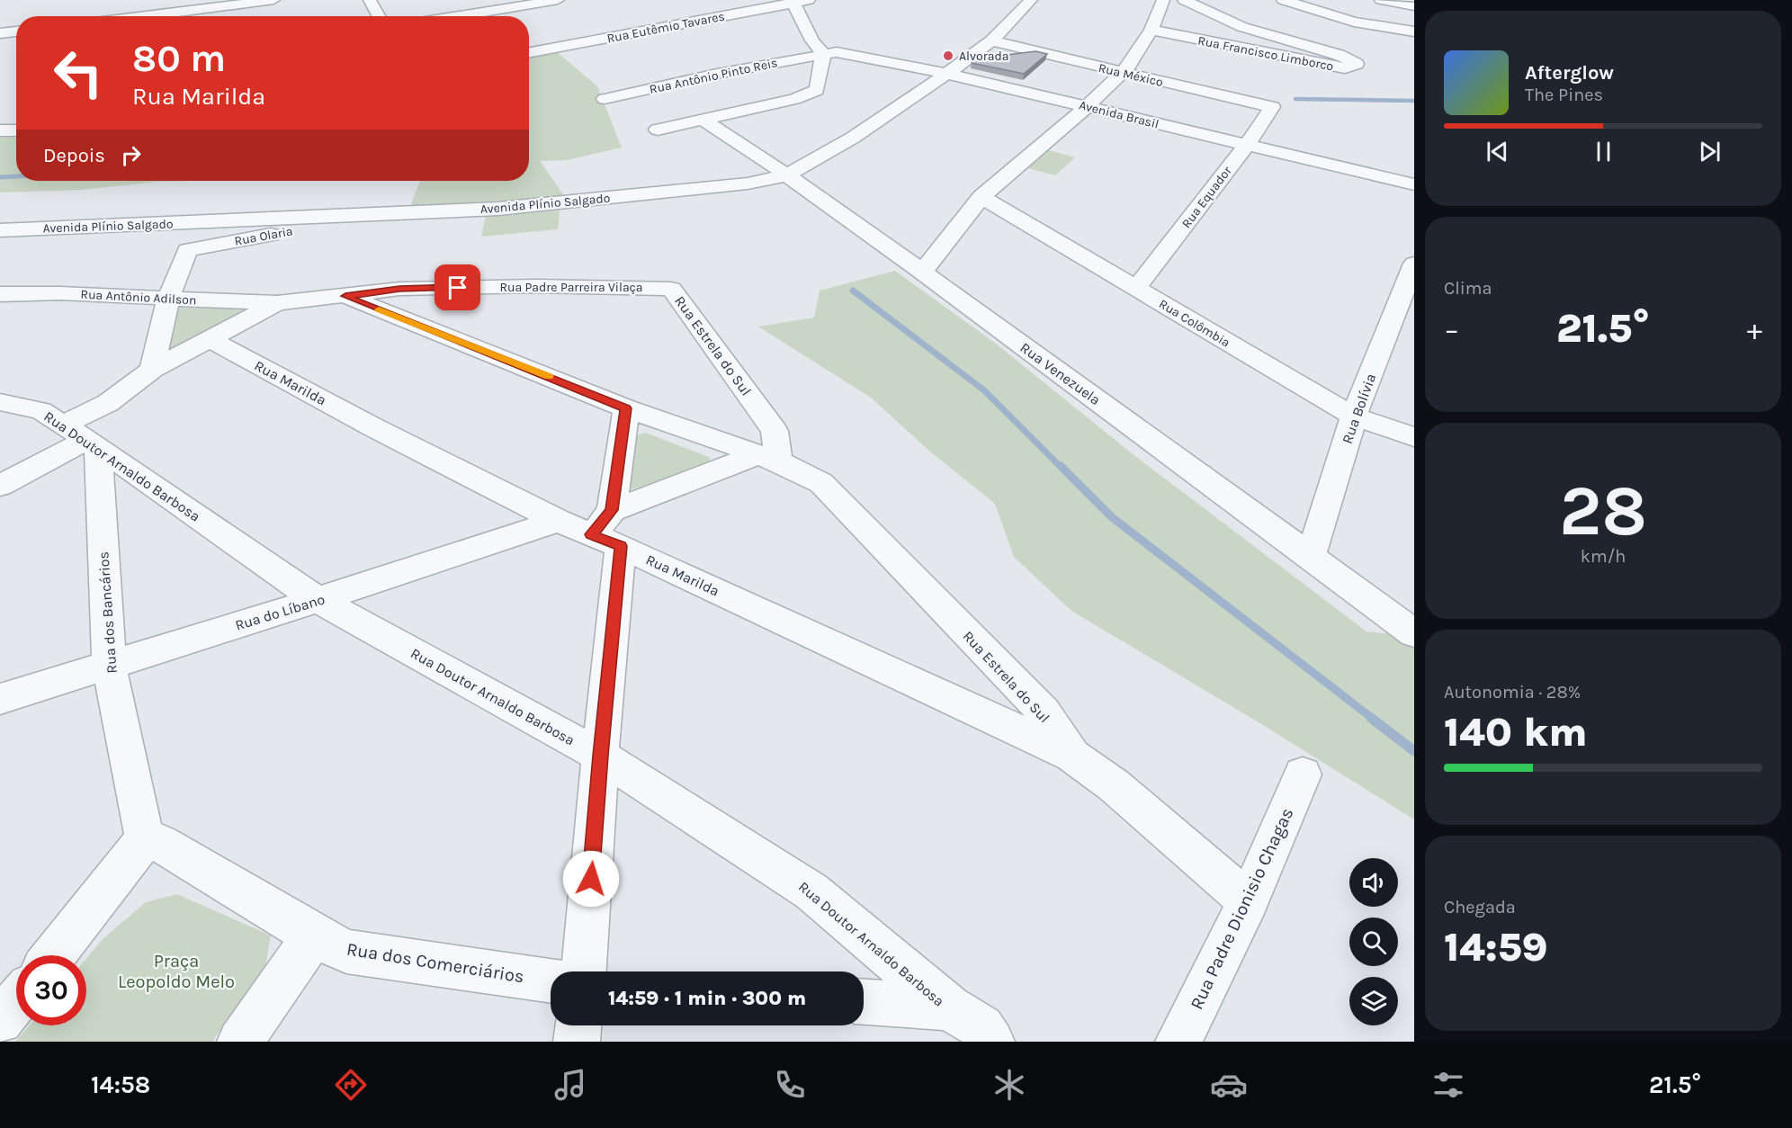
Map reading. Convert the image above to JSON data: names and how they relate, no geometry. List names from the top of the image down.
{
  "streets": {
    "street": [
      "Rua Eutêmio Tavares",
      "Rua Francisco Limborco",
      "Rua México",
      "Rua Antônio Pinto Reis",
      "Avenida Brasil",
      "Rua Equador",
      "Avenida Plínio Salgado",
      "Rua Olaria",
      "Rua Padre Parreira Vilaça",
      "Rua Antônio Adilson",
      "Rua Colômbia",
      "Rua Estrela do Sul",
      "Rua Venezuela",
      "Rua Marilda",
      "Rua Bolívia",
      "Rua Doutor Arnaldo Barbosa",
      "Rua do Líbano",
      "Rua dos Bancários",
      "Rua Padre Dionisio Chagas",
      "Rua dos Comerciários"
    ]
  },
  "crossings": [
    ["Rua México", "Rua Equador"],
    ["Rua México", "Avenida Plínio Salgado"],
    ["Rua Antônio Pinto Reis", "Avenida Brasil"],
    ["Avenida Brasil", "Rua Equador"],
    ["Avenida Brasil", "Avenida Plínio Salgado"],
    ["Rua Equador", "Rua Colômbia"],
    ["Avenida Plínio Salgado", "Rua Olaria"],
    ["Avenida Plínio Salgado", "Rua Venezuela"],
    ["Rua Olaria", "Rua Antônio Adilson"],
    ["Rua Padre Parreira Vilaça", "Rua Antônio Adilson"],
    ["Rua Padre Parreira Vilaça", "Rua Estrela do Sul"],
    ["Rua Colômbia", "Rua Bolívia"],
    ["Rua Estrela do Sul", "Rua Marilda"],
    ["Rua Estrela do Sul", "Rua Padre Dionisio Chagas"],
    ["Rua Venezuela", "Rua Bolívia"],
    ["Rua Marilda", "Rua do Líbano"],
    ["Rua Doutor Arnaldo Barbosa", "Rua do Líbano"],
    ["Rua Doutor Arnaldo Barbosa", "Rua dos Bancários"],
    ["Rua do Líbano", "Rua dos Bancários"]
  ],
  "parks": ["Praça Leopoldo Melo"],
  "places": ["Alvorada"],
  "page": {
    "turn": ["80 m", "Rua Marilda"],
    "song": ["Afterglow", "The Pines"],
    "then": "Depois",
    "tile": [
      "Clima",
      ["28", "km/h"],
      ["Autonomia · 28%", "140 km"],
      ["Chegada", "14:59"]
    ],
    "heat": ["−", "21.5°", "+"],
    "limit": "30",
    "trip": "14:59 · 1 min · 300 m",
    "tabs": ["14:58", "21.5°"]
  }
}
